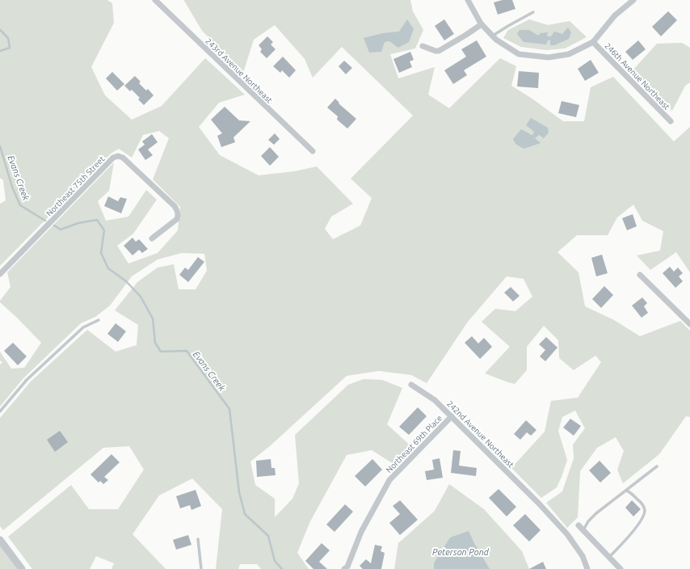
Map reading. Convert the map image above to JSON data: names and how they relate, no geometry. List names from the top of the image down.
{
  "streets": {
    "street": [
      "243rd Avenue Northeast",
      "246th Avenue Northeast",
      "Northeast 75th Street",
      "242nd Avenue Northeast",
      "Northeast 69th Place"
    ]
  },
  "crossings": [
    ["242nd Avenue Northeast", "Northeast 69th Place"]
  ],
  "water": ["Evans Creek", "Peterson Pond"]
}
